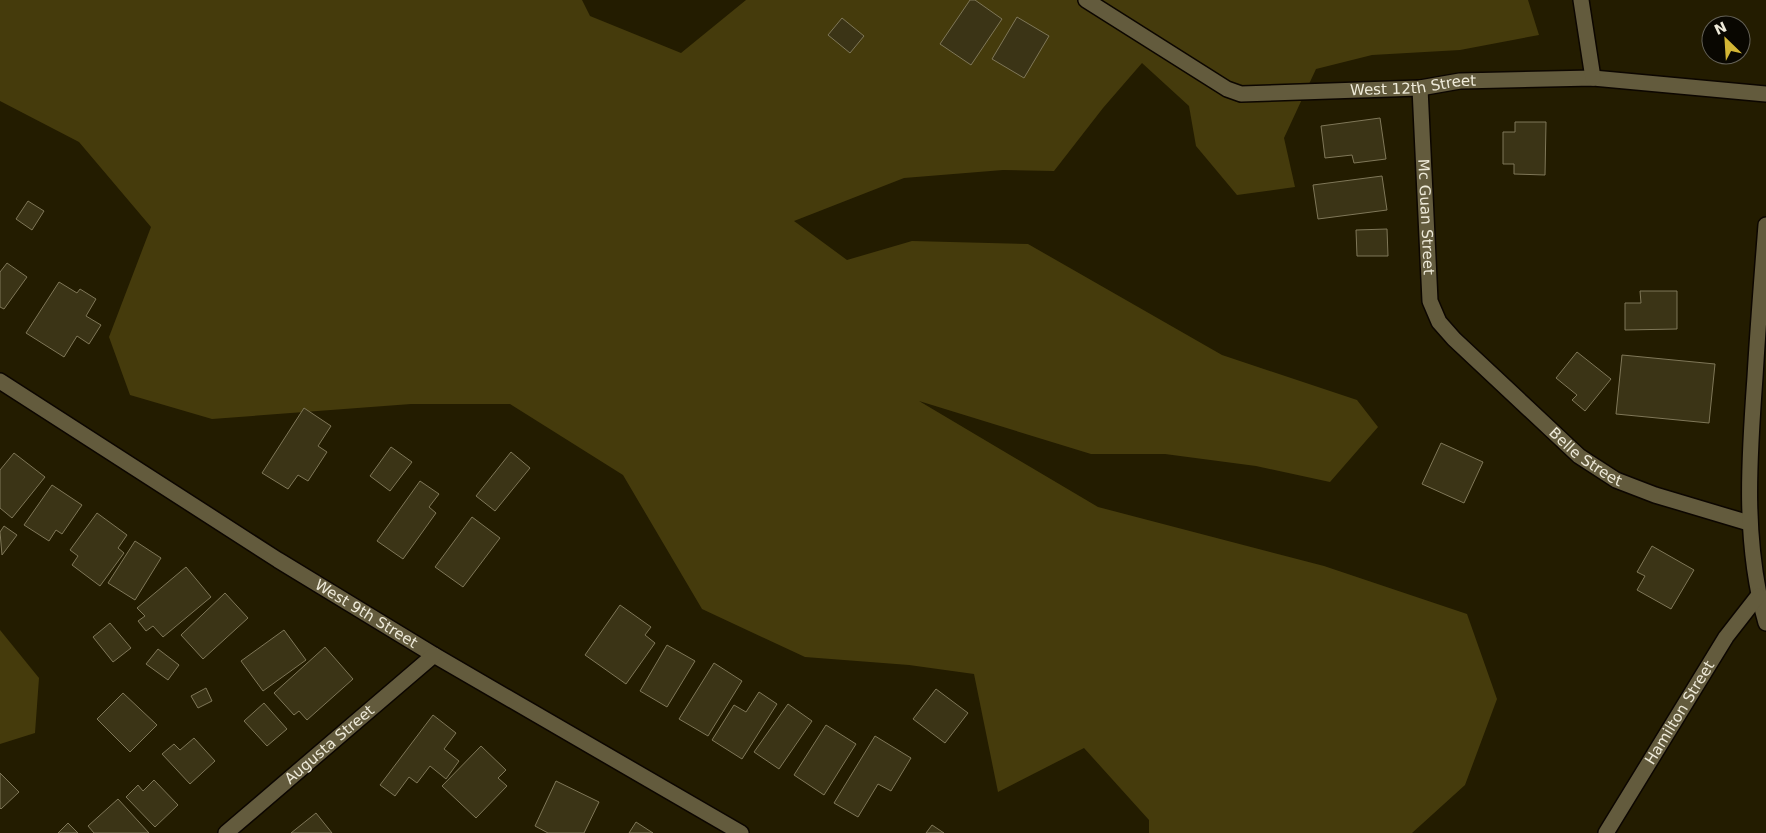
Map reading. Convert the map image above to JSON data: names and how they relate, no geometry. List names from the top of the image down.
{
  "streets": {
    "street": [
      "West 12th Street",
      "Mc Guan Street",
      "Belle Street",
      "West 9th Street",
      "Hamilton Street",
      "Augusta Street"
    ]
  },
  "crossings": [
    ["West 12th Street", "Mc Guan Street"],
    ["Mc Guan Street", "Belle Street"],
    ["West 9th Street", "Augusta Street"]
  ],
  "north": "top left"
}
